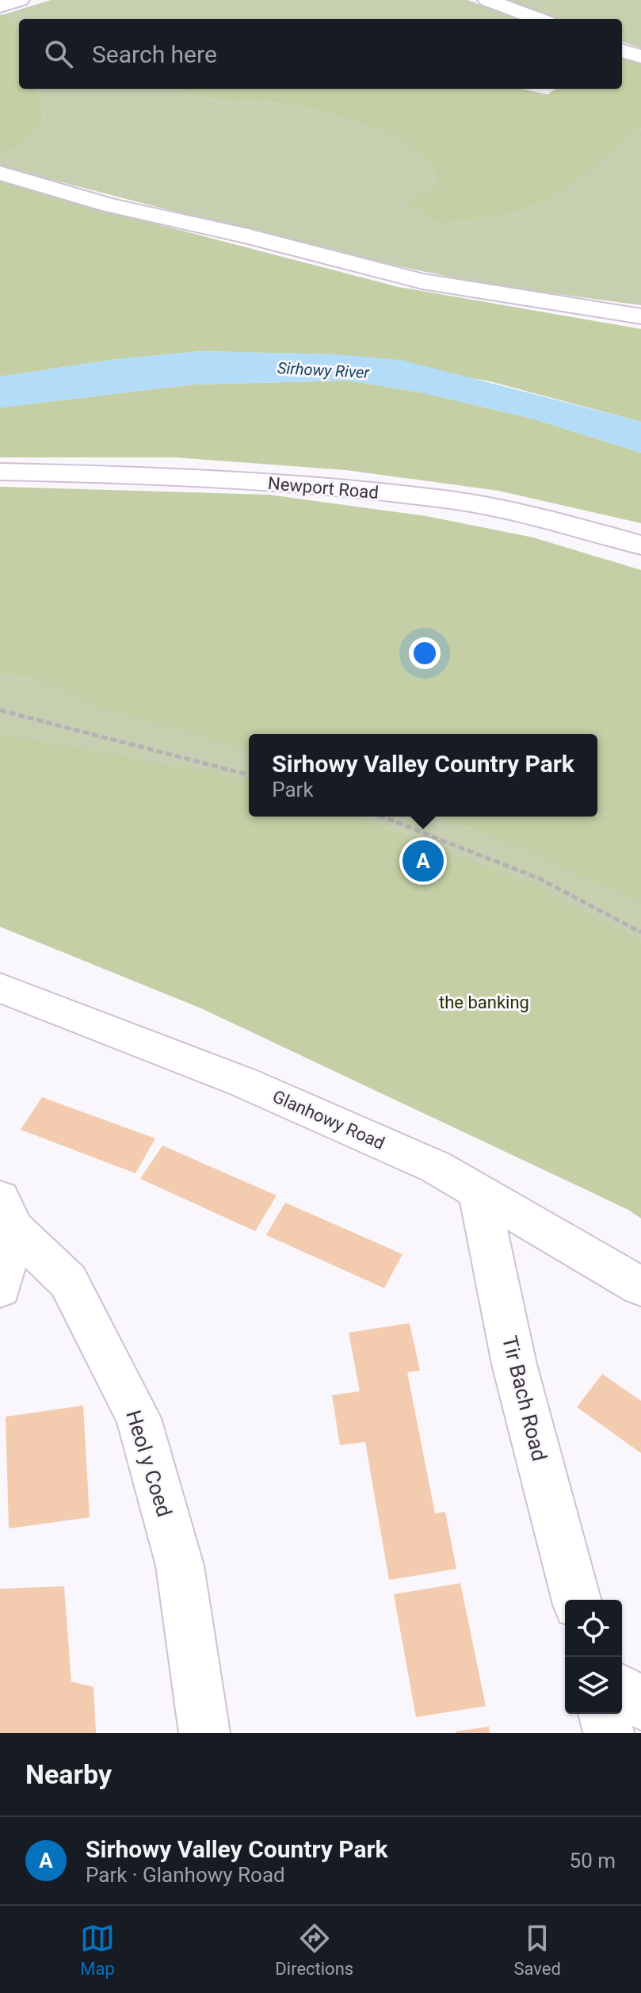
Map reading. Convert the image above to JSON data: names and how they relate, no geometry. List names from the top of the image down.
{
  "streets": {
    "street": [
      "Newport Road",
      "Glanhowy Road",
      "Tir Bach Road",
      "Heol y Coed"
    ]
  },
  "crossings": [
    ["Glanhowy Road", "Tir Bach Road"]
  ],
  "water": ["Sirhowy River"],
  "parks": ["the banking"],
  "page": {
    "search": "Search here",
    "popup": ["Sirhowy Valley Country Park", "Park"],
    "pins": "A",
    "heading": "Nearby",
    "list": [
      {
        "mark": "A",
        "name": "Sirhowy Valley Country Park",
        "note": "Park · Glanhowy Road",
        "value": "50 m"
      }
    ],
    "nav": ["Map", "Directions", "Saved"]
  }
}
